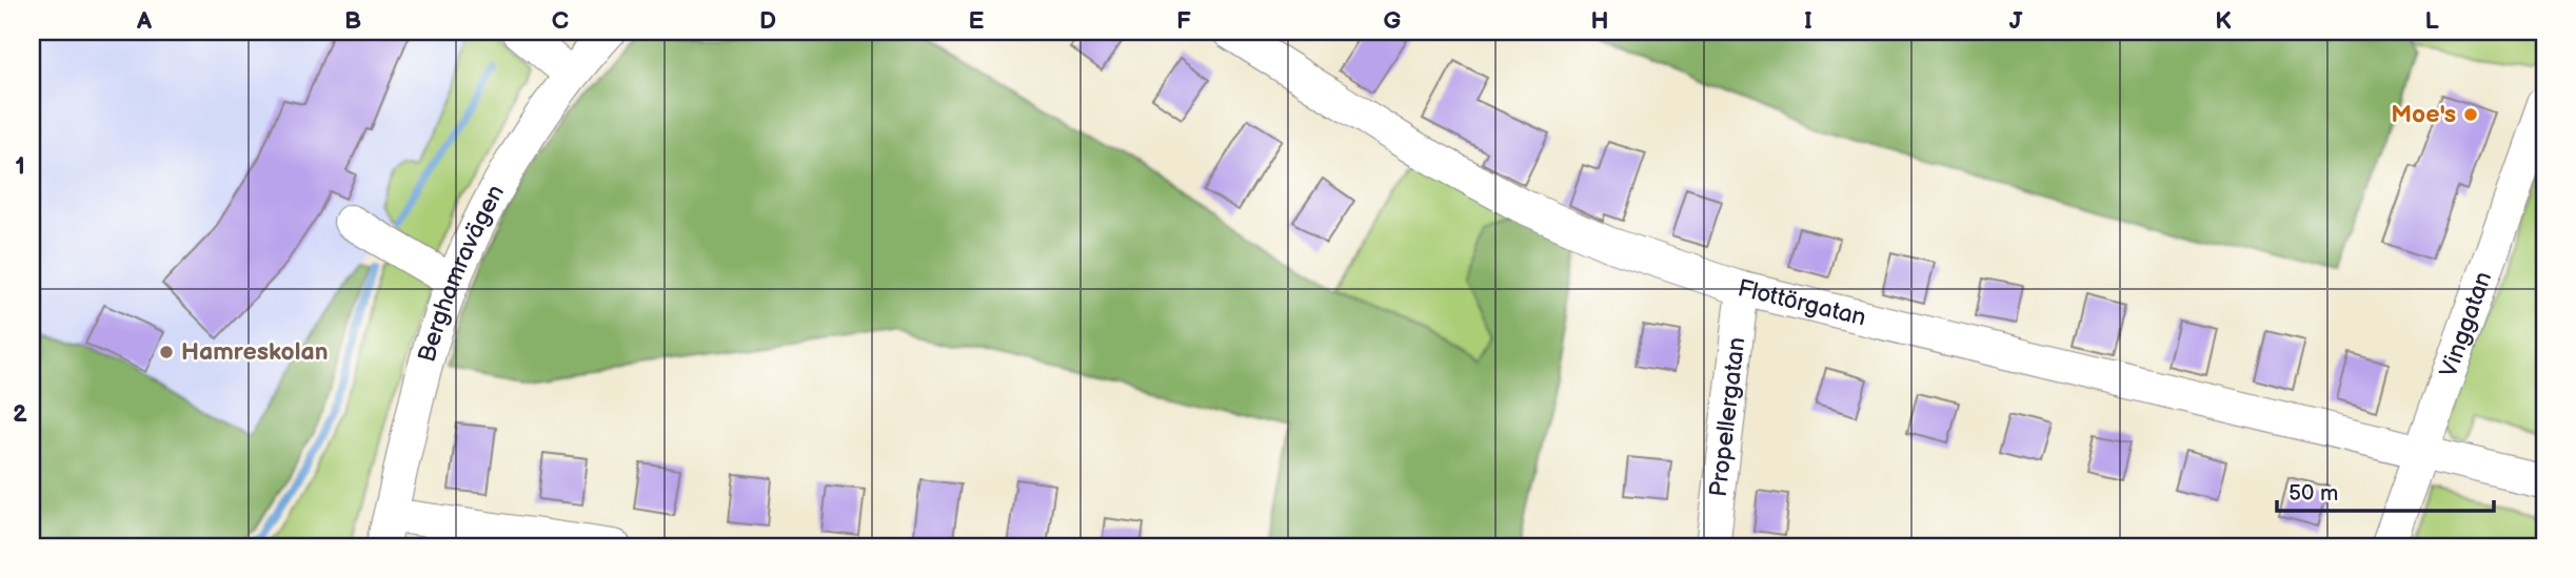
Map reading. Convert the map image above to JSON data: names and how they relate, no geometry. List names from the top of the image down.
{
  "streets": {
    "street": [
      "Berghamravägen",
      "Flottörgatan",
      "Vinggatan",
      "Propellergatan"
    ]
  },
  "crossings": [
    ["Flottörgatan", "Vinggatan"],
    ["Flottörgatan", "Propellergatan"]
  ],
  "places": ["Moe's", "Hamreskolan"],
  "scale_bar": "50 m",
  "grid": {
    "columns": [
      "A",
      "B",
      "C",
      "D",
      "E",
      "F",
      "G",
      "H",
      "I",
      "J",
      "K",
      "L"
    ],
    "rows": ["1", "2"]
  }
}
